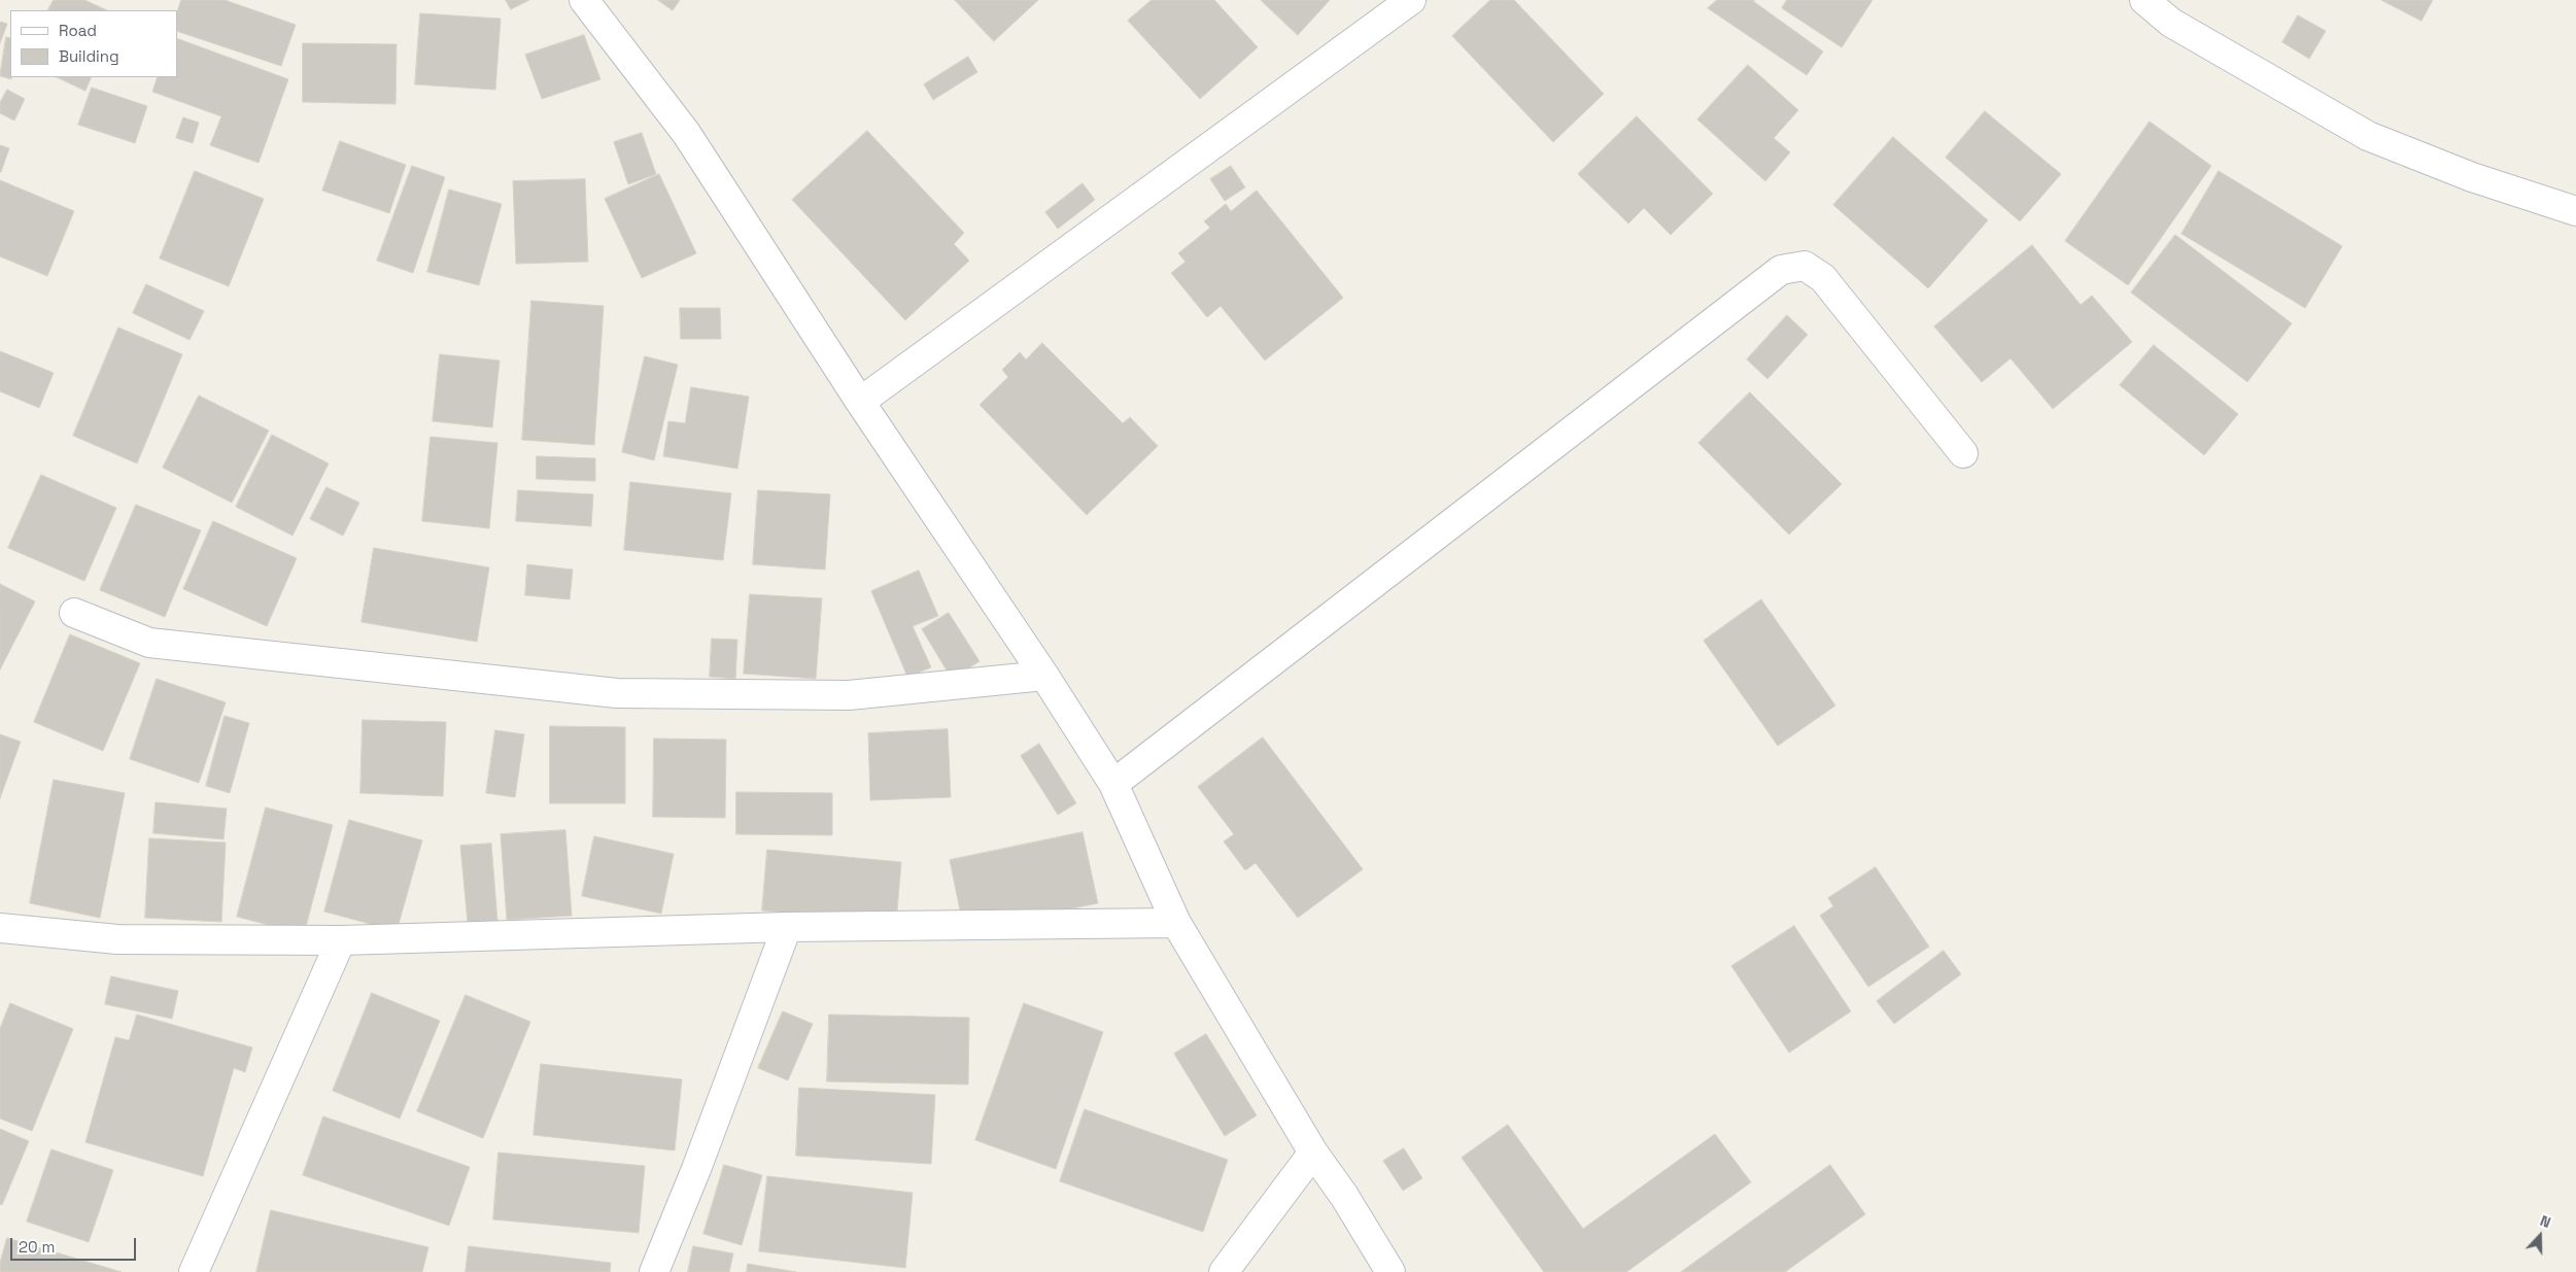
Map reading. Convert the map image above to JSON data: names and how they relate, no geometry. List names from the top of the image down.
{
  "legend": ["Road", "Building"],
  "scale_bar": "20 m",
  "north": "top"
}
